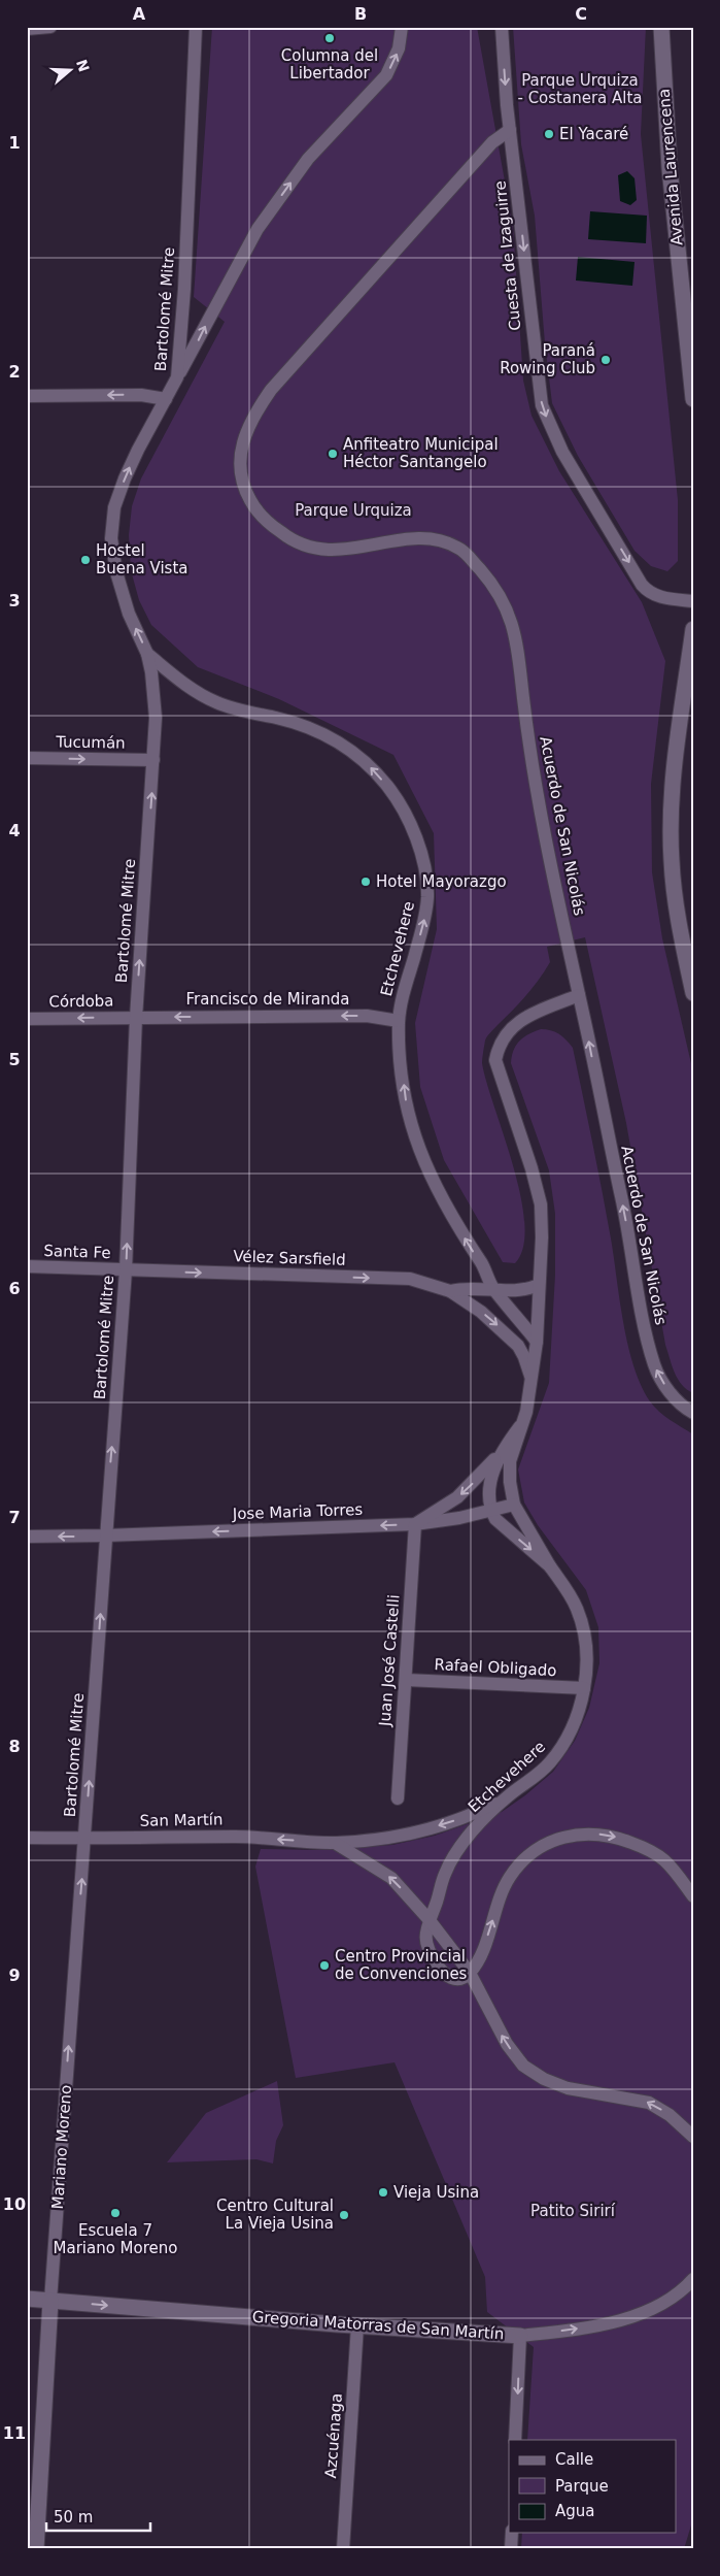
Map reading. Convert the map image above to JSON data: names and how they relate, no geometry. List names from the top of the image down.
{
  "streets": {
    "street": [
      "Avenida Laurencena",
      "Cuesta de Izaguirre",
      "Bartolomé Mitre",
      "Tucumán",
      "Acuerdo de San Nicolás",
      "Etchevehere",
      "Francisco de Miranda",
      "Córdoba",
      "Santa Fe",
      "Vélez Sarsfield",
      "Jose Maria Torres",
      "Juan José Castelli",
      "Rafael Obligado",
      "San Martín",
      "Mariano Moreno",
      "Gregoria Matorras de San Martín",
      "Azcuénaga"
    ]
  },
  "crossings": [
    ["Cuesta de Izaguirre", "Acuerdo de San Nicolás"],
    ["Bartolomé Mitre", "Tucumán"],
    ["Bartolomé Mitre", "Etchevehere"],
    ["Bartolomé Mitre", "Francisco de Miranda"],
    ["Bartolomé Mitre", "Córdoba"],
    ["Bartolomé Mitre", "Santa Fe"],
    ["Bartolomé Mitre", "Vélez Sarsfield"],
    ["Bartolomé Mitre", "Jose Maria Torres"],
    ["Bartolomé Mitre", "San Martín"],
    ["Bartolomé Mitre", "Mariano Moreno"],
    ["Etchevehere", "Francisco de Miranda"],
    ["Etchevehere", "Vélez Sarsfield"],
    ["Etchevehere", "Jose Maria Torres"],
    ["Etchevehere", "Rafael Obligado"],
    ["Etchevehere", "San Martín"],
    ["Francisco de Miranda", "Córdoba"],
    ["Santa Fe", "Vélez Sarsfield"],
    ["Jose Maria Torres", "Juan José Castelli"],
    ["Juan José Castelli", "Rafael Obligado"],
    ["San Martín", "Mariano Moreno"],
    ["Mariano Moreno", "Gregoria Matorras de San Martín"],
    ["Gregoria Matorras de San Martín", "Azcuénaga"]
  ],
  "one_way": [
    "Cuesta de Izaguirre",
    "Bartolomé Mitre",
    "Tucumán",
    "Francisco de Miranda",
    "Córdoba",
    "Vélez Sarsfield",
    "Jose Maria Torres",
    "San Martín",
    "Mariano Moreno",
    "Gregoria Matorras de San Martín"
  ],
  "parks": ["Parque Urquiza - Costanera Alta", "Parque Urquiza", "Patito Sirirí"],
  "places": [
    "Columna del Libertador",
    "El Yacaré",
    "Paraná Rowing Club",
    "Anfiteatro Municipal Héctor Santangelo",
    "Hostel Buena Vista",
    "Hotel Mayorazgo",
    "Centro Provincial de Convenciones",
    "Vieja Usina",
    "Escuela 7 Mariano Moreno",
    "Centro Cultural La Vieja Usina"
  ],
  "legend": ["Calle", "Parque", "Agua"],
  "scale_bar": "50 m",
  "north": "right",
  "grid": {
    "columns": ["A", "B", "C"],
    "rows": [
      "1",
      "2",
      "3",
      "4",
      "5",
      "6",
      "7",
      "8",
      "9",
      "10",
      "11"
    ]
  }
}
